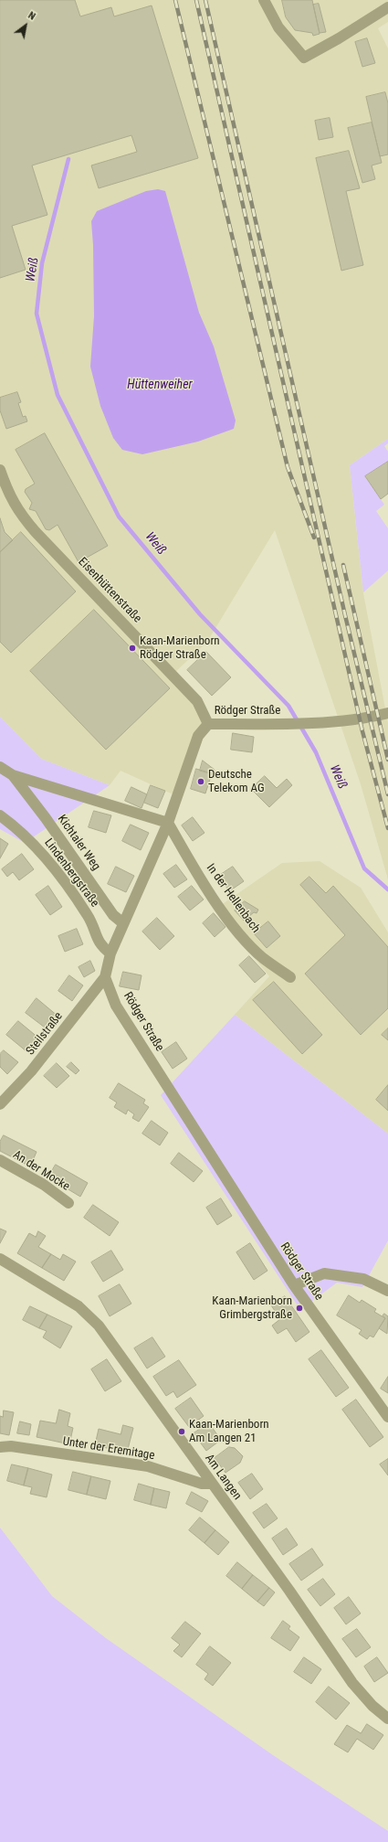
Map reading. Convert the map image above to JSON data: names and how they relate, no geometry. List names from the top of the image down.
{
  "streets": {
    "street": [
      "Eisenhüttenstraße",
      "Rödger Straße",
      "Kichtaler Weg",
      "Lindenbergstraße",
      "In der Hellenbach",
      "Steilstraße",
      "An der Mocke",
      "Unter der Eremitage",
      "Am Langen"
    ]
  },
  "crossings": [
    ["Eisenhüttenstraße", "Rödger Straße"],
    ["Rödger Straße", "Kichtaler Weg"],
    ["Rödger Straße", "Lindenbergstraße"],
    ["Rödger Straße", "In der Hellenbach"],
    ["Rödger Straße", "Steilstraße"],
    ["Kichtaler Weg", "In der Hellenbach"],
    ["Unter der Eremitage", "Am Langen"]
  ],
  "water": ["Weiß", "Hüttenweiher"],
  "places": [
    "Kaan-Marienborn Rödger Straße",
    "Deutsche Telekom AG",
    "Kaan-Marienborn Grimbergstraße",
    "Kaan-Marienborn Am Langen 21"
  ],
  "north": "top right"
}
